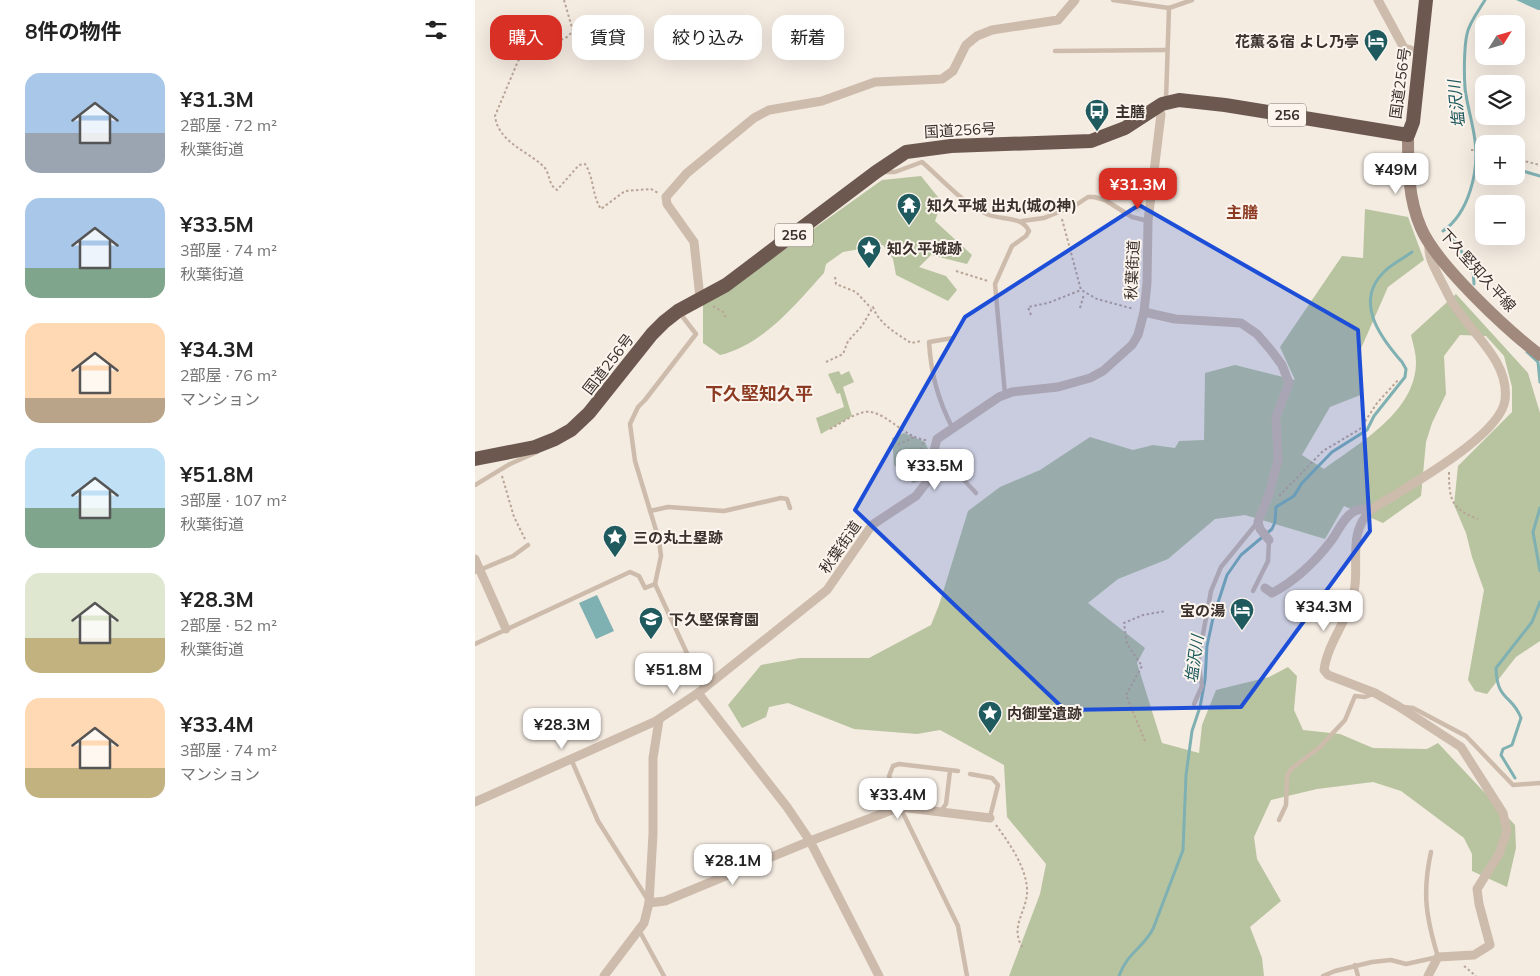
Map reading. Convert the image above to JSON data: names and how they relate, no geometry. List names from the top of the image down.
{
  "streets": {
    "highway": ["国道256号", "256"],
    "main road": ["下久堅知久平線"],
    "street": ["秋葉街道"]
  },
  "crossings": [
    ["国道256号", "秋葉街道"],
    ["国道256号", "下久堅知久平線"]
  ],
  "districts": ["主膳", "下久堅知久平"],
  "water": ["塩沢川"],
  "places": {
    "hotel": ["花薫る宿 よし乃亭", "宝の湯"],
    "bus stop": ["主膳"],
    "temple": ["知久平城 出丸(城の神)"],
    "place": ["知久平城跡", "三の丸土塁跡", "内御堂遺跡"],
    "school or university": ["下久堅保育園"]
  },
  "north": "top right",
  "page": {
    "heading": "8件の物件",
    "map_buttons": ["+", "−"],
    "chip": [
      "購入",
      "賃貸",
      "絞り込み",
      "新着"
    ],
    "list": [
      {
        "name": "¥31.3M",
        "note": "2部屋 · 72 m² · 秋葉街道"
      },
      {
        "name": "¥33.5M",
        "note": "3部屋 · 74 m² · 秋葉街道"
      },
      {
        "name": "¥34.3M",
        "note": "2部屋 · 76 m² · マンション"
      },
      {
        "name": "¥51.8M",
        "note": "3部屋 · 107 m² · 秋葉街道"
      },
      {
        "name": "¥28.3M",
        "note": "2部屋 · 52 m² · 秋葉街道"
      },
      {
        "name": "¥33.4M",
        "note": "3部屋 · 74 m² · マンション"
      }
    ],
    "price": [
      "¥49M",
      "¥31.3M",
      "¥33.5M",
      "¥34.3M",
      "¥51.8M",
      "¥28.3M",
      "¥33.4M",
      "¥28.1M"
    ]
  }
}
